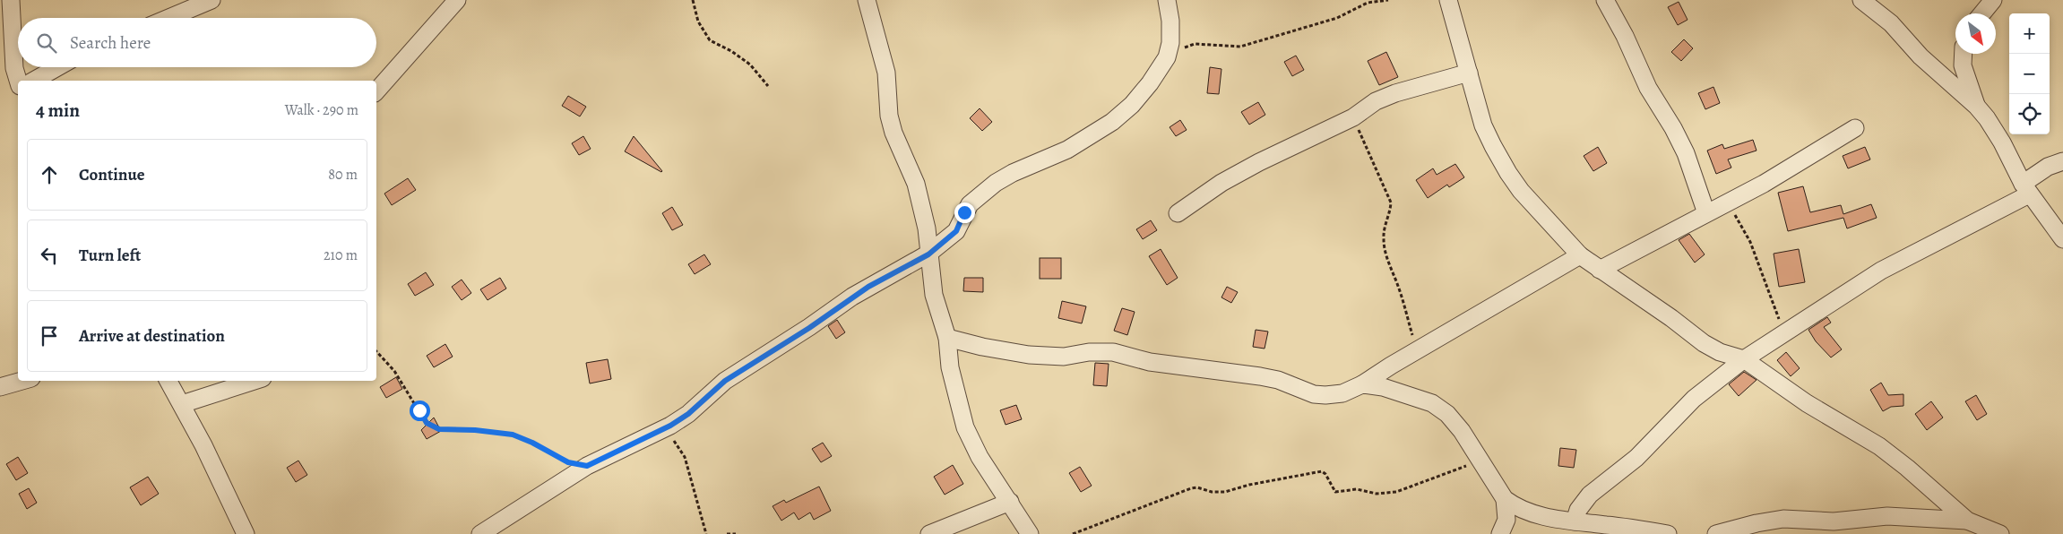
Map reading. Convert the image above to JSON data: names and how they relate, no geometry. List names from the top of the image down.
{
  "north": "bottom right",
  "page": {
    "map_buttons": ["+", "−"],
    "search": "Search here",
    "heading": ["4 min", "Walk · 290 m"],
    "list": [
      ["Continue", "80 m"],
      ["Turn left", "210 m"],
      "Arrive at destination"
    ]
  }
}
